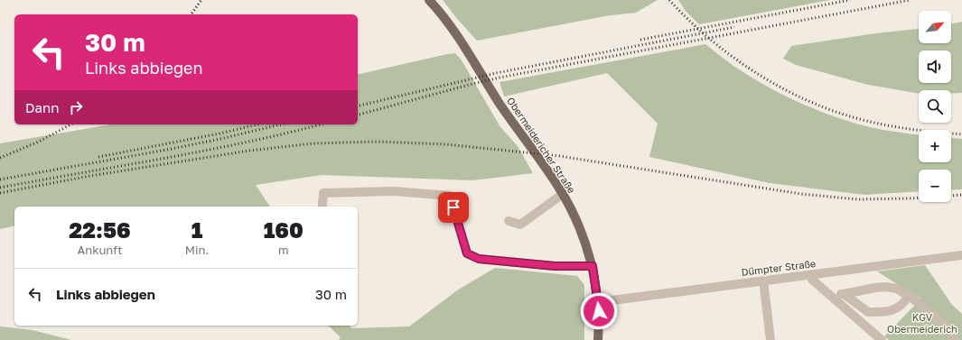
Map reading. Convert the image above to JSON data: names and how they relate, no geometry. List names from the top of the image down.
{
  "streets": {
    "main road": ["Obermeidericher Straße"],
    "street": ["Dümpter Straße"]
  },
  "crossings": [
    ["Obermeidericher Straße", "Dümpter Straße"]
  ],
  "parks": ["KGV Obermeiderich"],
  "north": "top right",
  "page": {
    "map_buttons": ["+", "−"],
    "turn": ["30 m", "Links abbiegen"],
    "then": "Dann",
    "eta": [
      "22:56",
      "Ankunft",
      "1",
      "Min.",
      "160",
      "m"
    ],
    "list": [
      {
        "name": "Links abbiegen",
        "value": "30 m"
      }
    ]
  }
}
